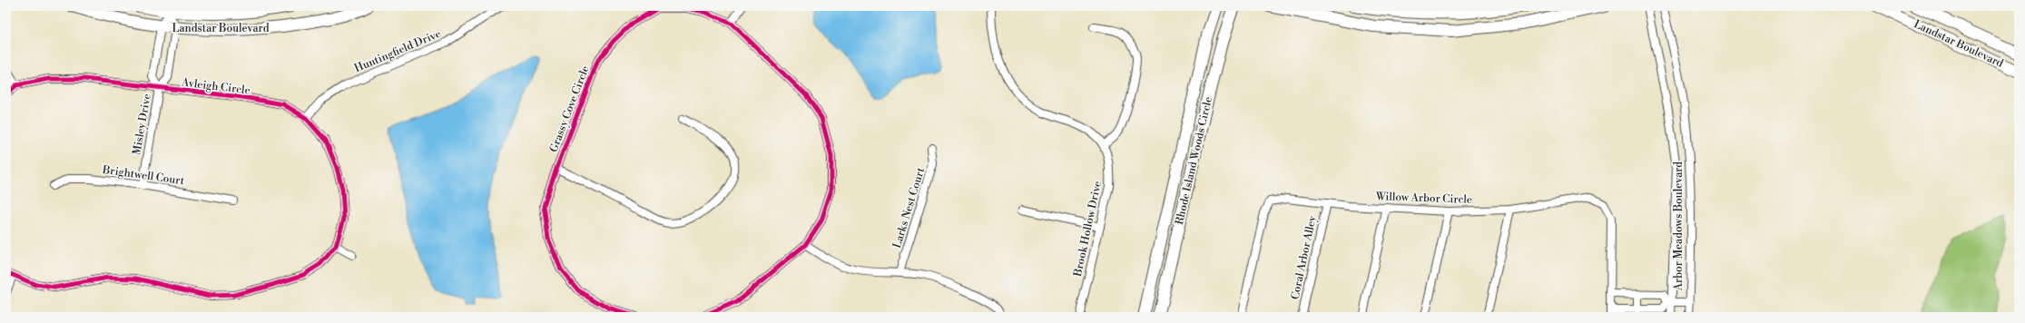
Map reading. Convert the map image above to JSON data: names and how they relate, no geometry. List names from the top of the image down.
{
  "streets": {
    "main road": ["Landstar Boulevard", "Rhode Island Woods Circle"],
    "street": [
      "Huntingfield Drive",
      "Avleigh Circle",
      "Grassy Cove Circle",
      "Misley Drive",
      "Brightwell Court",
      "Willow Arbor Circle",
      "Larks Nest Court",
      "Arbor Meadows Boulevard",
      "Brook Hollow Drive",
      "Coral Arbor Alley"
    ]
  },
  "crossings": [
    ["Landstar Boulevard", "Misley Drive"],
    ["Huntingfield Drive", "Avleigh Circle"],
    ["Avleigh Circle", "Misley Drive"],
    ["Misley Drive", "Brightwell Court"],
    ["Willow Arbor Circle", "Coral Arbor Alley"]
  ]
}
